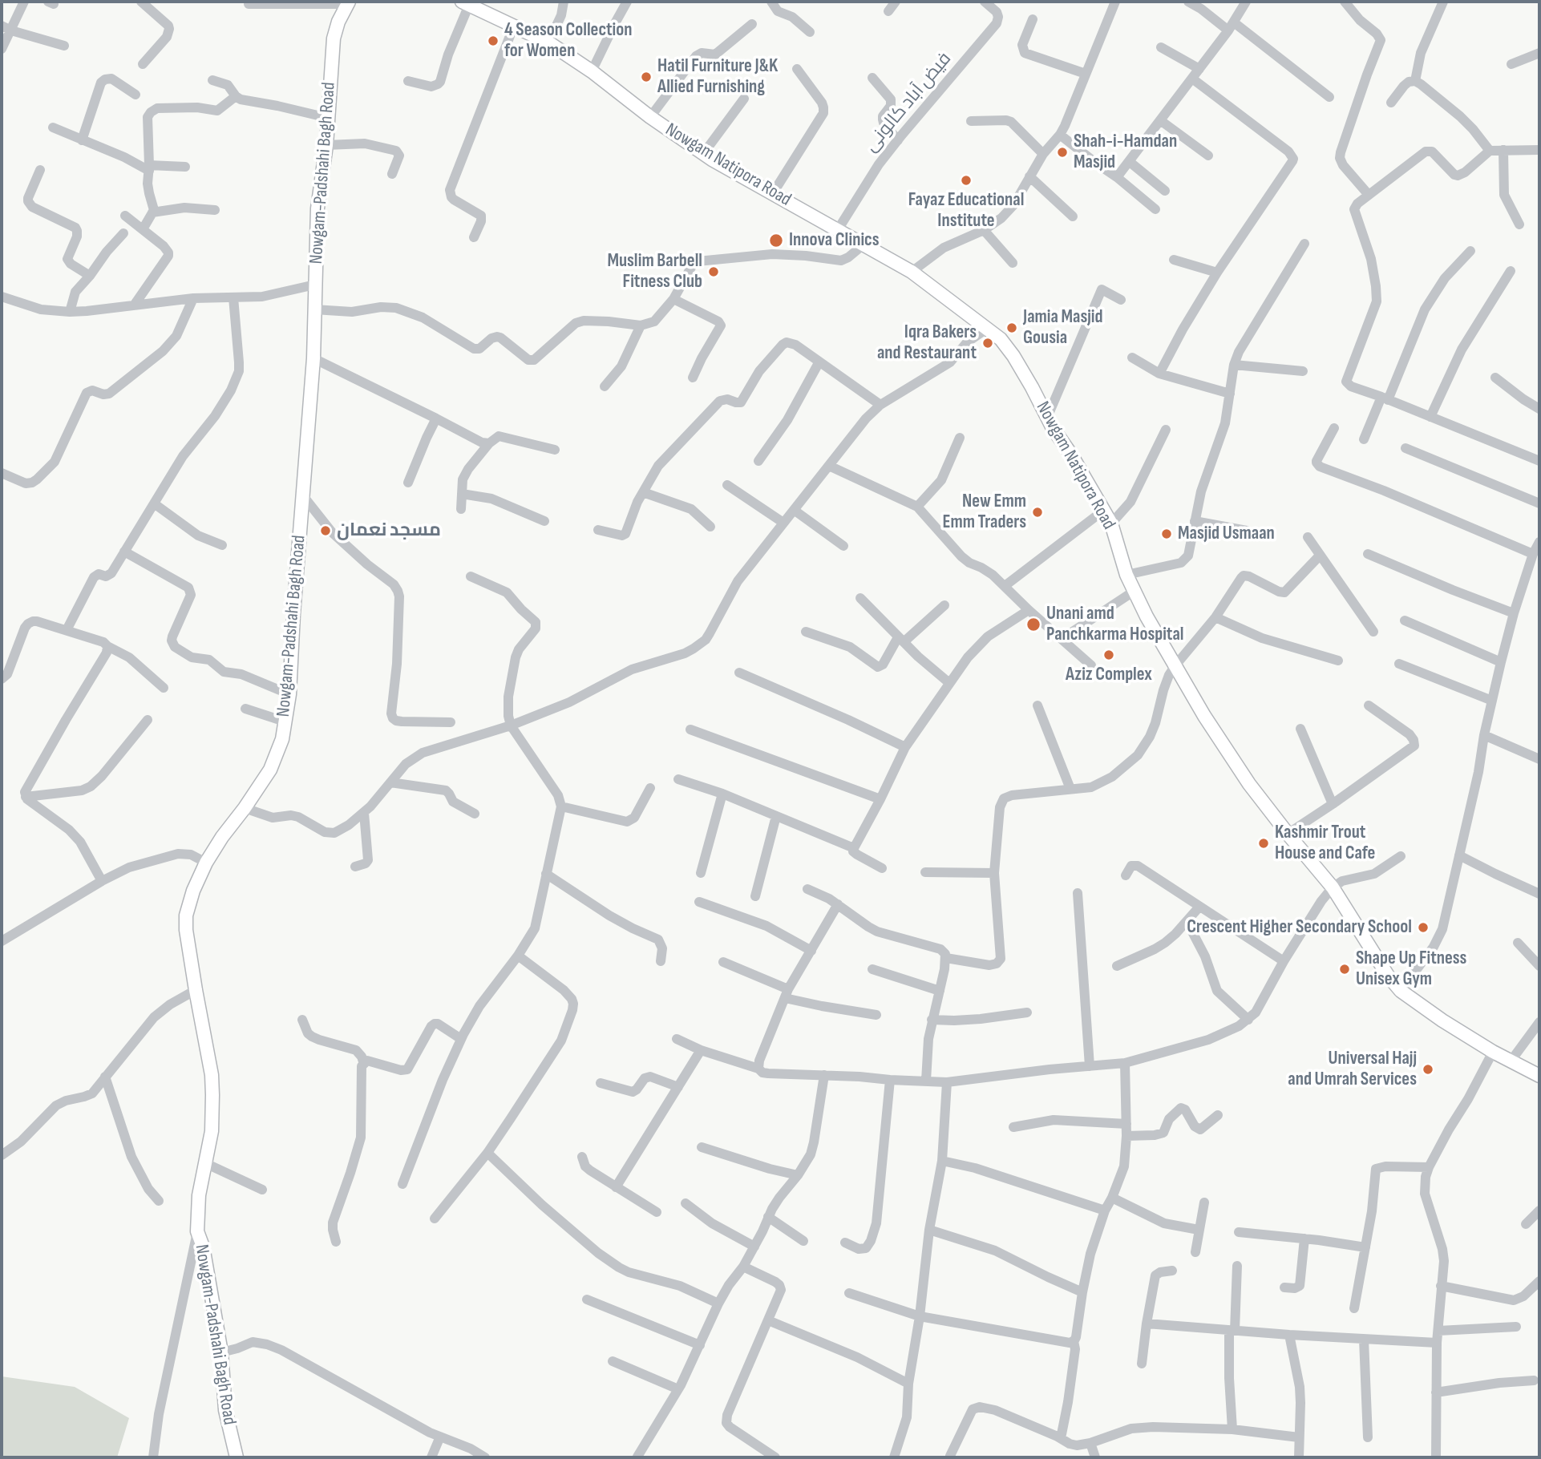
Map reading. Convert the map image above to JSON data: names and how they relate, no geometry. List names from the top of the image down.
{
  "streets": {
    "main road": ["Nowgam Natipora Road", "Nowgam-Padshahi Bagh Road"],
    "street": ["فیض آباد کالونی"]
  },
  "crossings": [
    ["فیض آباد کالونی", "Nowgam Natipora Road"]
  ],
  "places": [
    "4 Season Collection for Women",
    "Hatil Furniture J&K Allied Furnishing",
    "Shah-i-Hamdan Masjid",
    "Fayaz Educational Institute",
    "Innova Clinics",
    "Muslim Barbell Fitness Club",
    "Jamia Masjid Gousia",
    "Iqra Bakers and Restaurant",
    "New Emm Emm Traders",
    "مسجد نعمان",
    "Masjid Usmaan",
    "Unani amd Panchkarma Hospital",
    "Aziz Complex",
    "Kashmir Trout House and Cafe",
    "Crescent Higher Secondary School",
    "Shape Up Fitness Unisex Gym",
    "Universal Hajj and Umrah Services"
  ]
}
